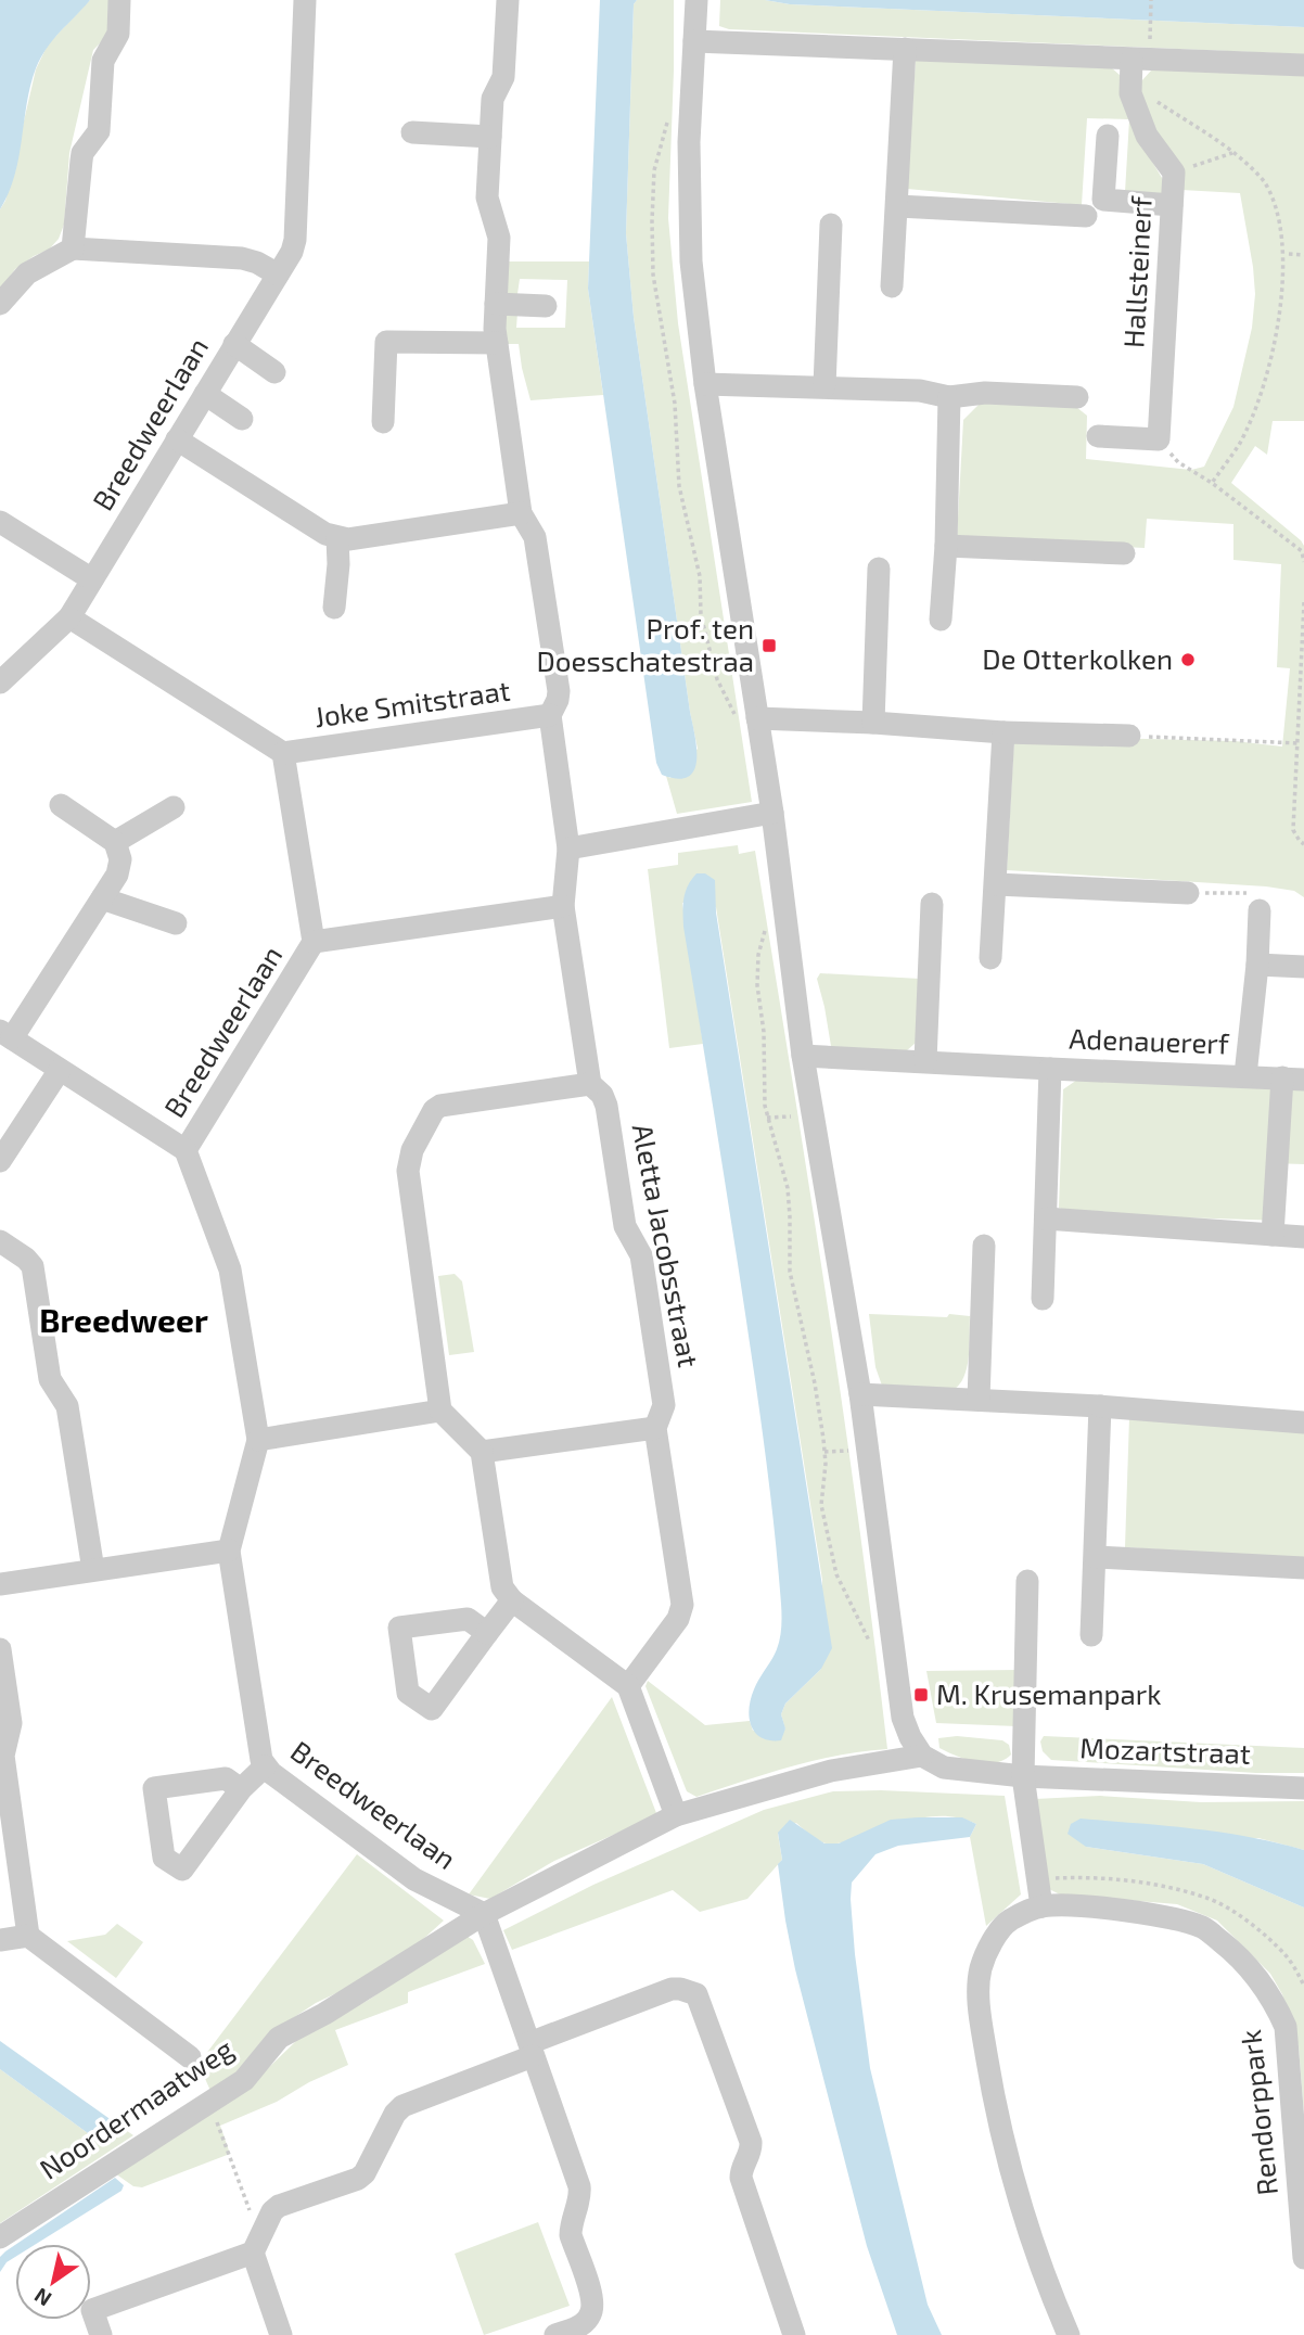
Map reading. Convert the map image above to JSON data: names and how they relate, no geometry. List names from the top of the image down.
{
  "streets": {
    "street": [
      "Hallsteinerf",
      "Breedweerlaan",
      "Joke Smitstraat",
      "Adenauererf",
      "Aletta Jacobsstraat",
      "Mozartstraat",
      "Noordermaatweg",
      "Rendorppark"
    ]
  },
  "crossings": [
    ["Breedweerlaan", "Joke Smitstraat"],
    ["Breedweerlaan", "Noordermaatweg"],
    ["Joke Smitstraat", "Aletta Jacobsstraat"],
    ["Mozartstraat", "Noordermaatweg"]
  ],
  "districts": ["Breedweer"],
  "places": {
    "transit": ["Prof. ten Doesschatestraa", "M. Krusemanpark"],
    "other": ["De Otterkolken"]
  },
  "north": "bottom left"
}
